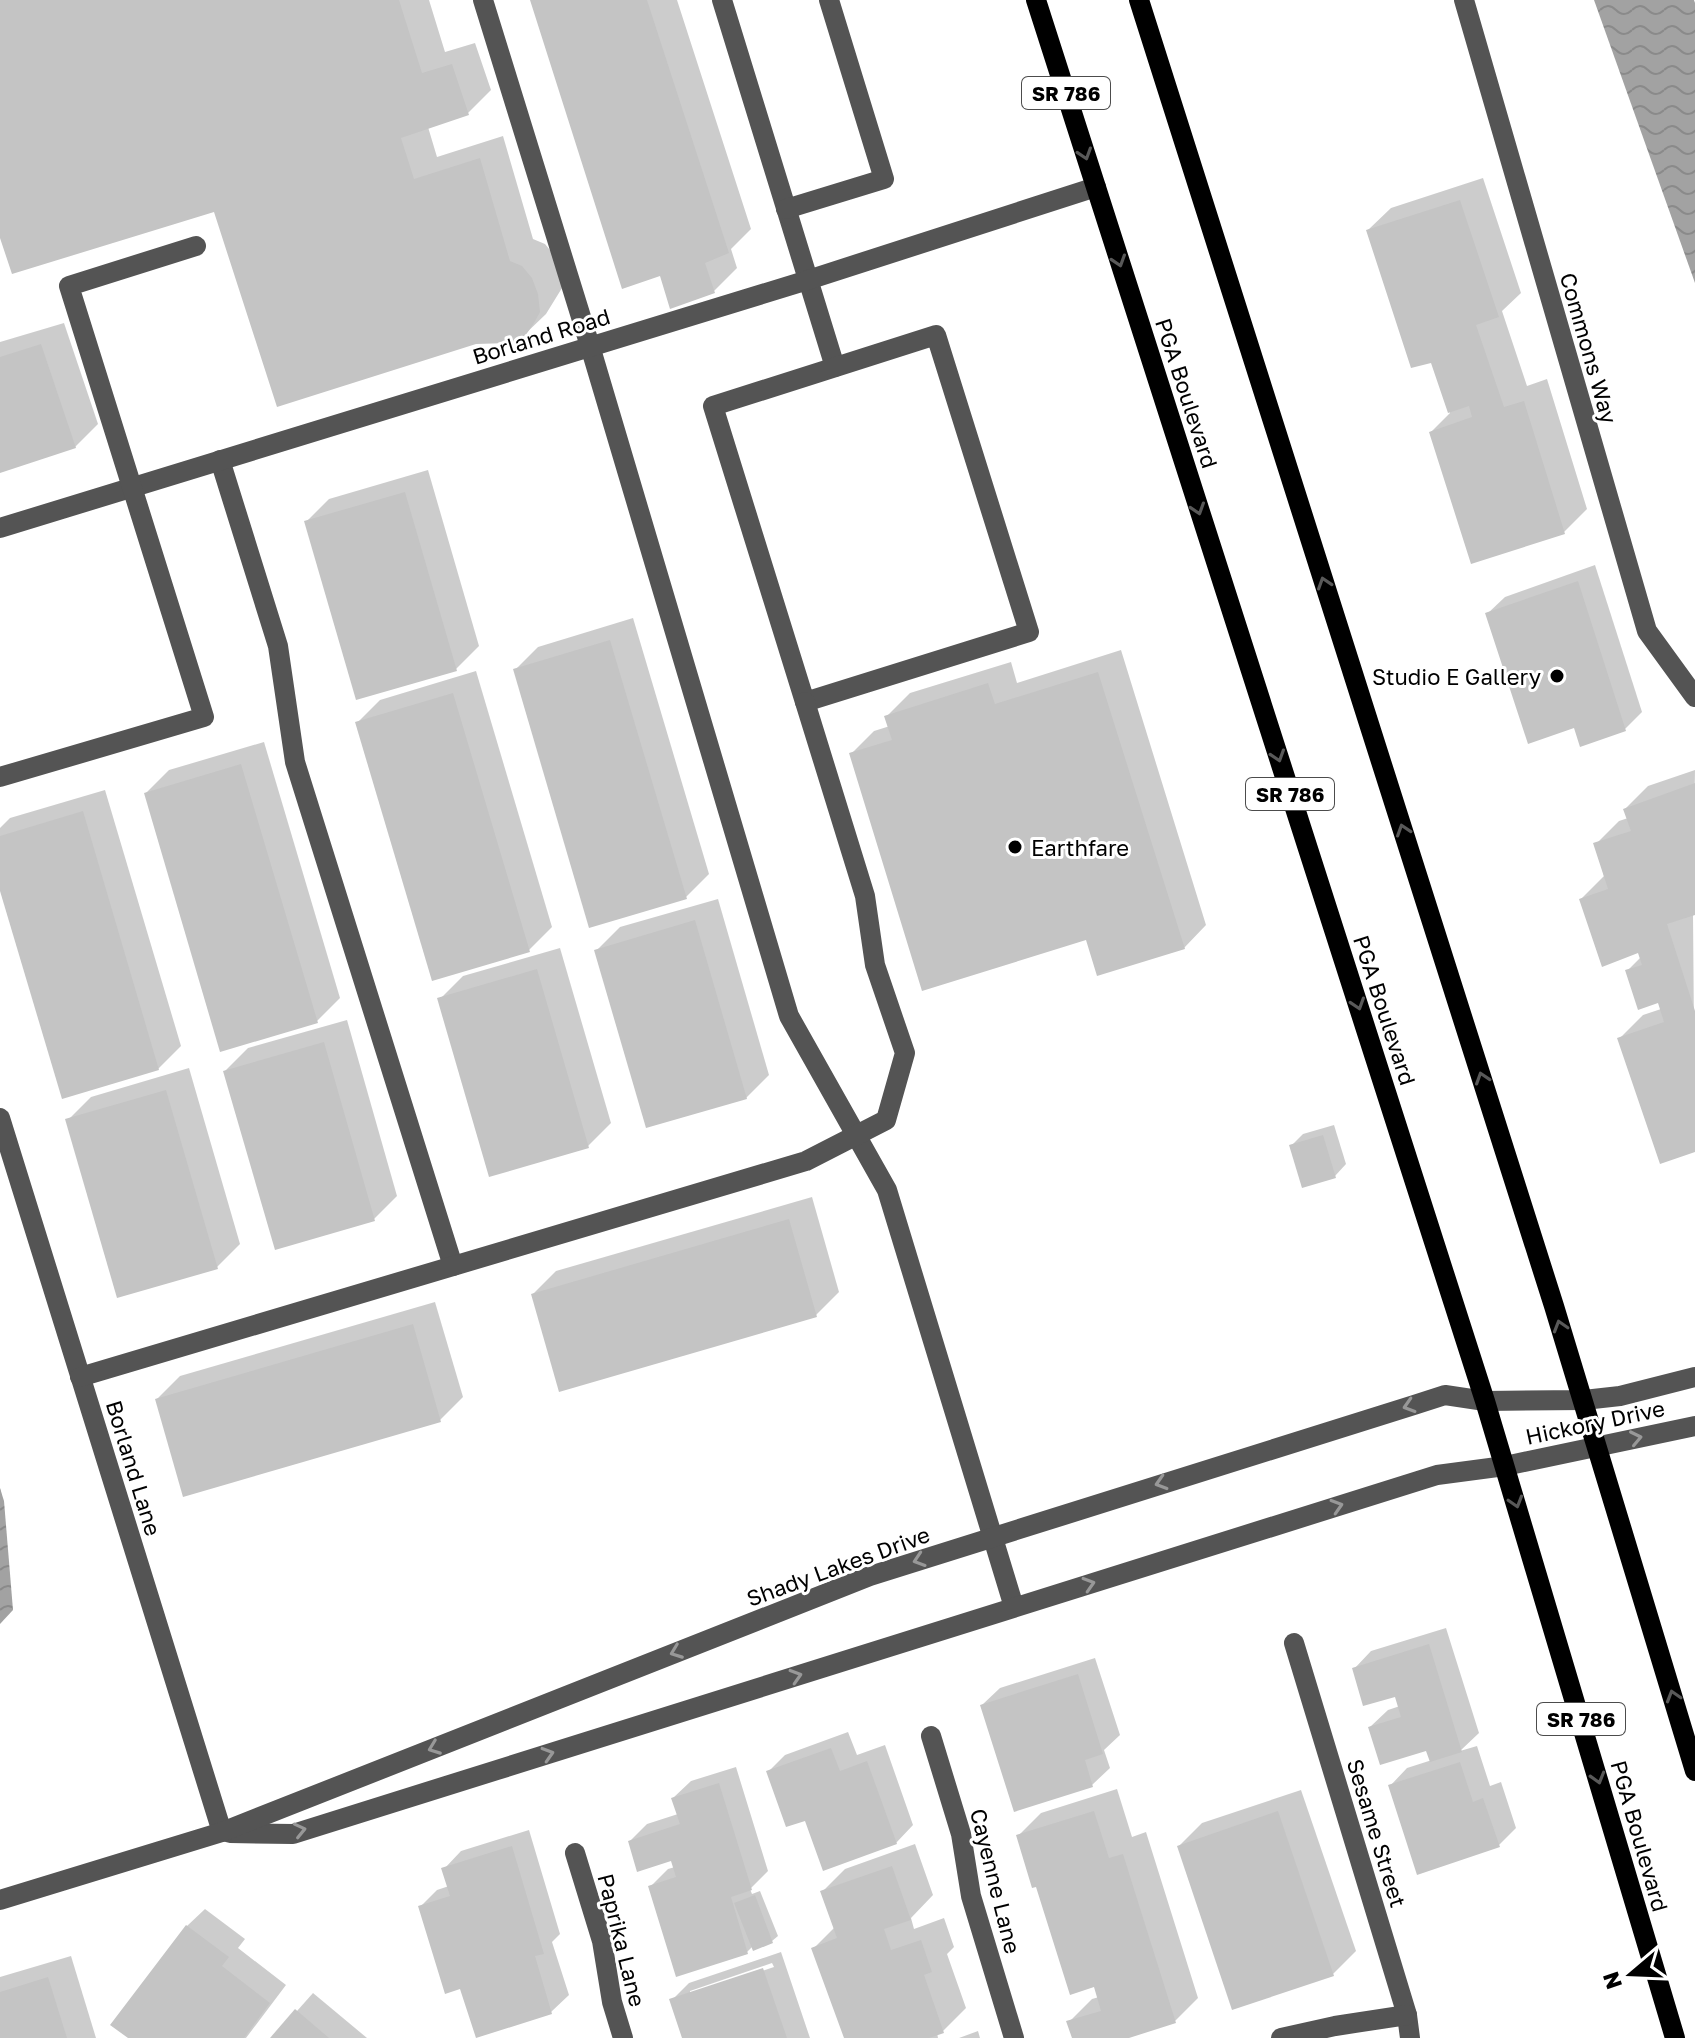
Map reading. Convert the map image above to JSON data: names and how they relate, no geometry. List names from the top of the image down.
{
  "streets": {
    "main road": ["SR 786", "PGA Boulevard"],
    "street": [
      "Borland Road",
      "Commons Way",
      "Hickory Drive",
      "Borland Lane",
      "Shady Lakes Drive",
      "Sesame Street",
      "Cayenne Lane",
      "Paprika Lane"
    ]
  },
  "crossings": [
    ["Borland Road", "PGA Boulevard"],
    ["PGA Boulevard", "Hickory Drive"],
    ["PGA Boulevard", "Shady Lakes Drive"],
    ["Hickory Drive", "Shady Lakes Drive"],
    ["Borland Lane", "Shady Lakes Drive"]
  ],
  "places": ["Studio E Gallery", "Earthfare"],
  "north": "left"
}
